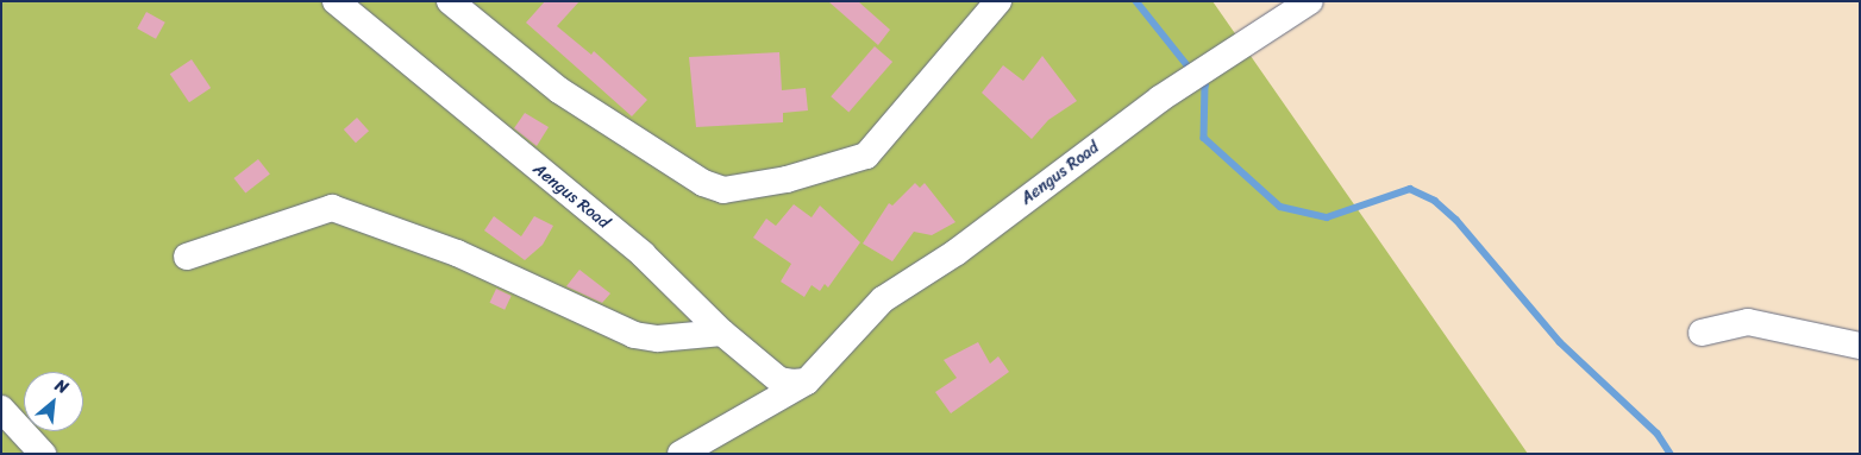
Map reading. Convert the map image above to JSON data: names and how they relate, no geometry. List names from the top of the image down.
{
  "streets": {
    "street": ["Aengus Road"]
  },
  "north": "top right"
}
